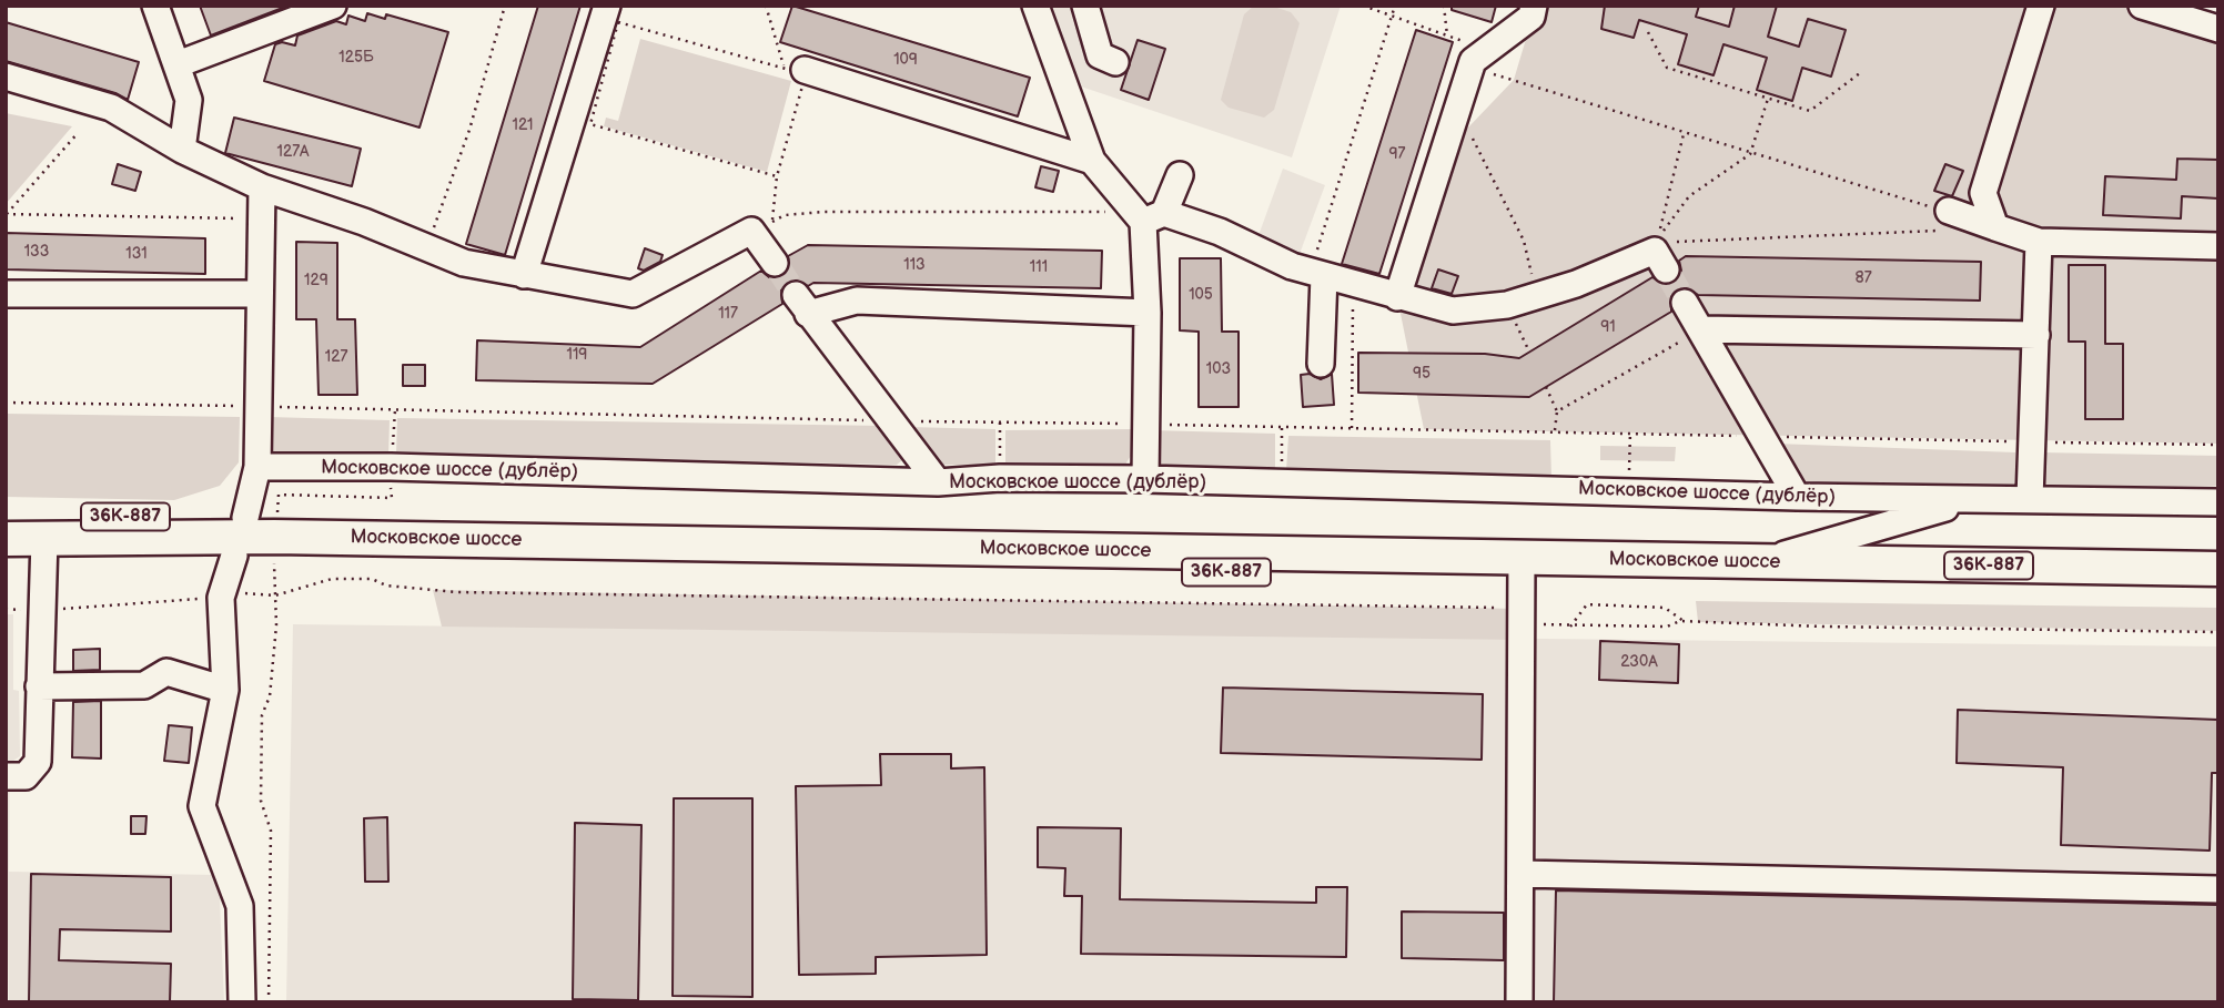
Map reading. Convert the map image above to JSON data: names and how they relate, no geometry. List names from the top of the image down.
{
  "streets": {
    "main road": ["36К-887", "Московское шоссе"],
    "street": ["Московское шоссе (дублёр)"]
  },
  "crossings": [
    ["Московское шоссе (дублёр)", "Московское шоссе"]
  ],
  "house_numbers": [
    "125Б",
    "109",
    "121",
    "127А",
    "97",
    "133",
    "131",
    "113",
    "111",
    "87",
    "129",
    "105",
    "117",
    "91",
    "119",
    "127",
    "103",
    "95",
    "230A"
  ]
}
